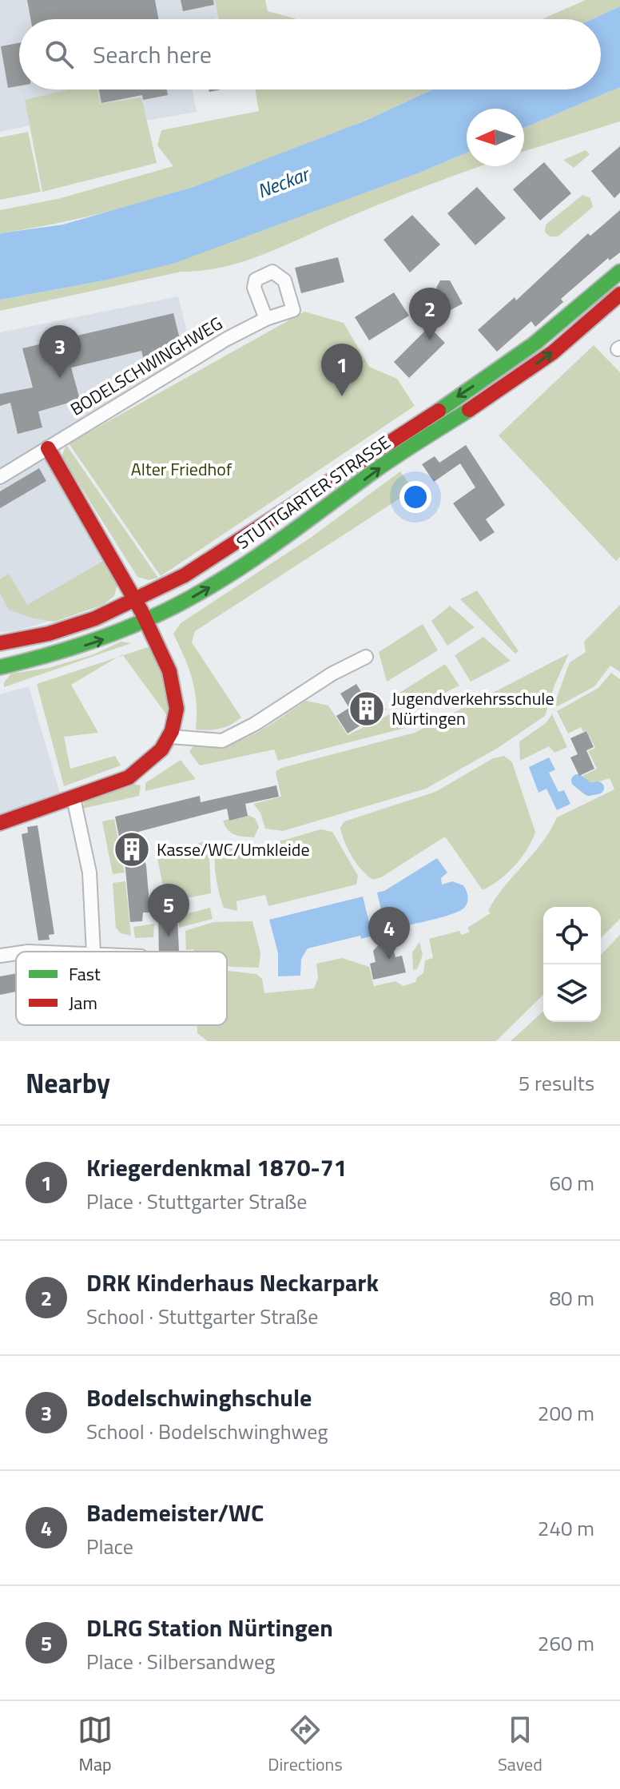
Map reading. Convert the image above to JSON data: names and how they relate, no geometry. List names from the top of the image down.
{
  "streets": {
    "main road": ["STUTTGARTER STRASSE"],
    "street": ["BODELSCHWINGHWEG"]
  },
  "water": ["Neckar"],
  "parks": ["Alter Friedhof"],
  "places": {
    "building": ["Jugendverkehrsschule Nürtingen", "Kasse/WC/Umkleide"]
  },
  "legend": ["Fast", "Jam"],
  "north": "left",
  "page": {
    "search": "Search here",
    "pins": [
      "2",
      "3",
      "1",
      "5",
      "4"
    ],
    "heading": ["Nearby", "5 results"],
    "list": [
      {
        "mark": "1",
        "name": "Kriegerdenkmal 1870-71",
        "note": "Place · Stuttgarter Straße",
        "value": "60 m"
      },
      {
        "mark": "2",
        "name": "DRK Kinderhaus Neckarpark",
        "note": "School · Stuttgarter Straße",
        "value": "80 m"
      },
      {
        "mark": "3",
        "name": "Bodelschwinghschule",
        "note": "School · Bodelschwinghweg",
        "value": "200 m"
      },
      {
        "mark": "4",
        "name": "Bademeister/WC",
        "note": "Place",
        "value": "240 m"
      },
      {
        "mark": "5",
        "name": "DLRG Station Nürtingen",
        "note": "Place · Silbersandweg",
        "value": "260 m"
      }
    ],
    "nav": ["Map", "Directions", "Saved"]
  }
}
